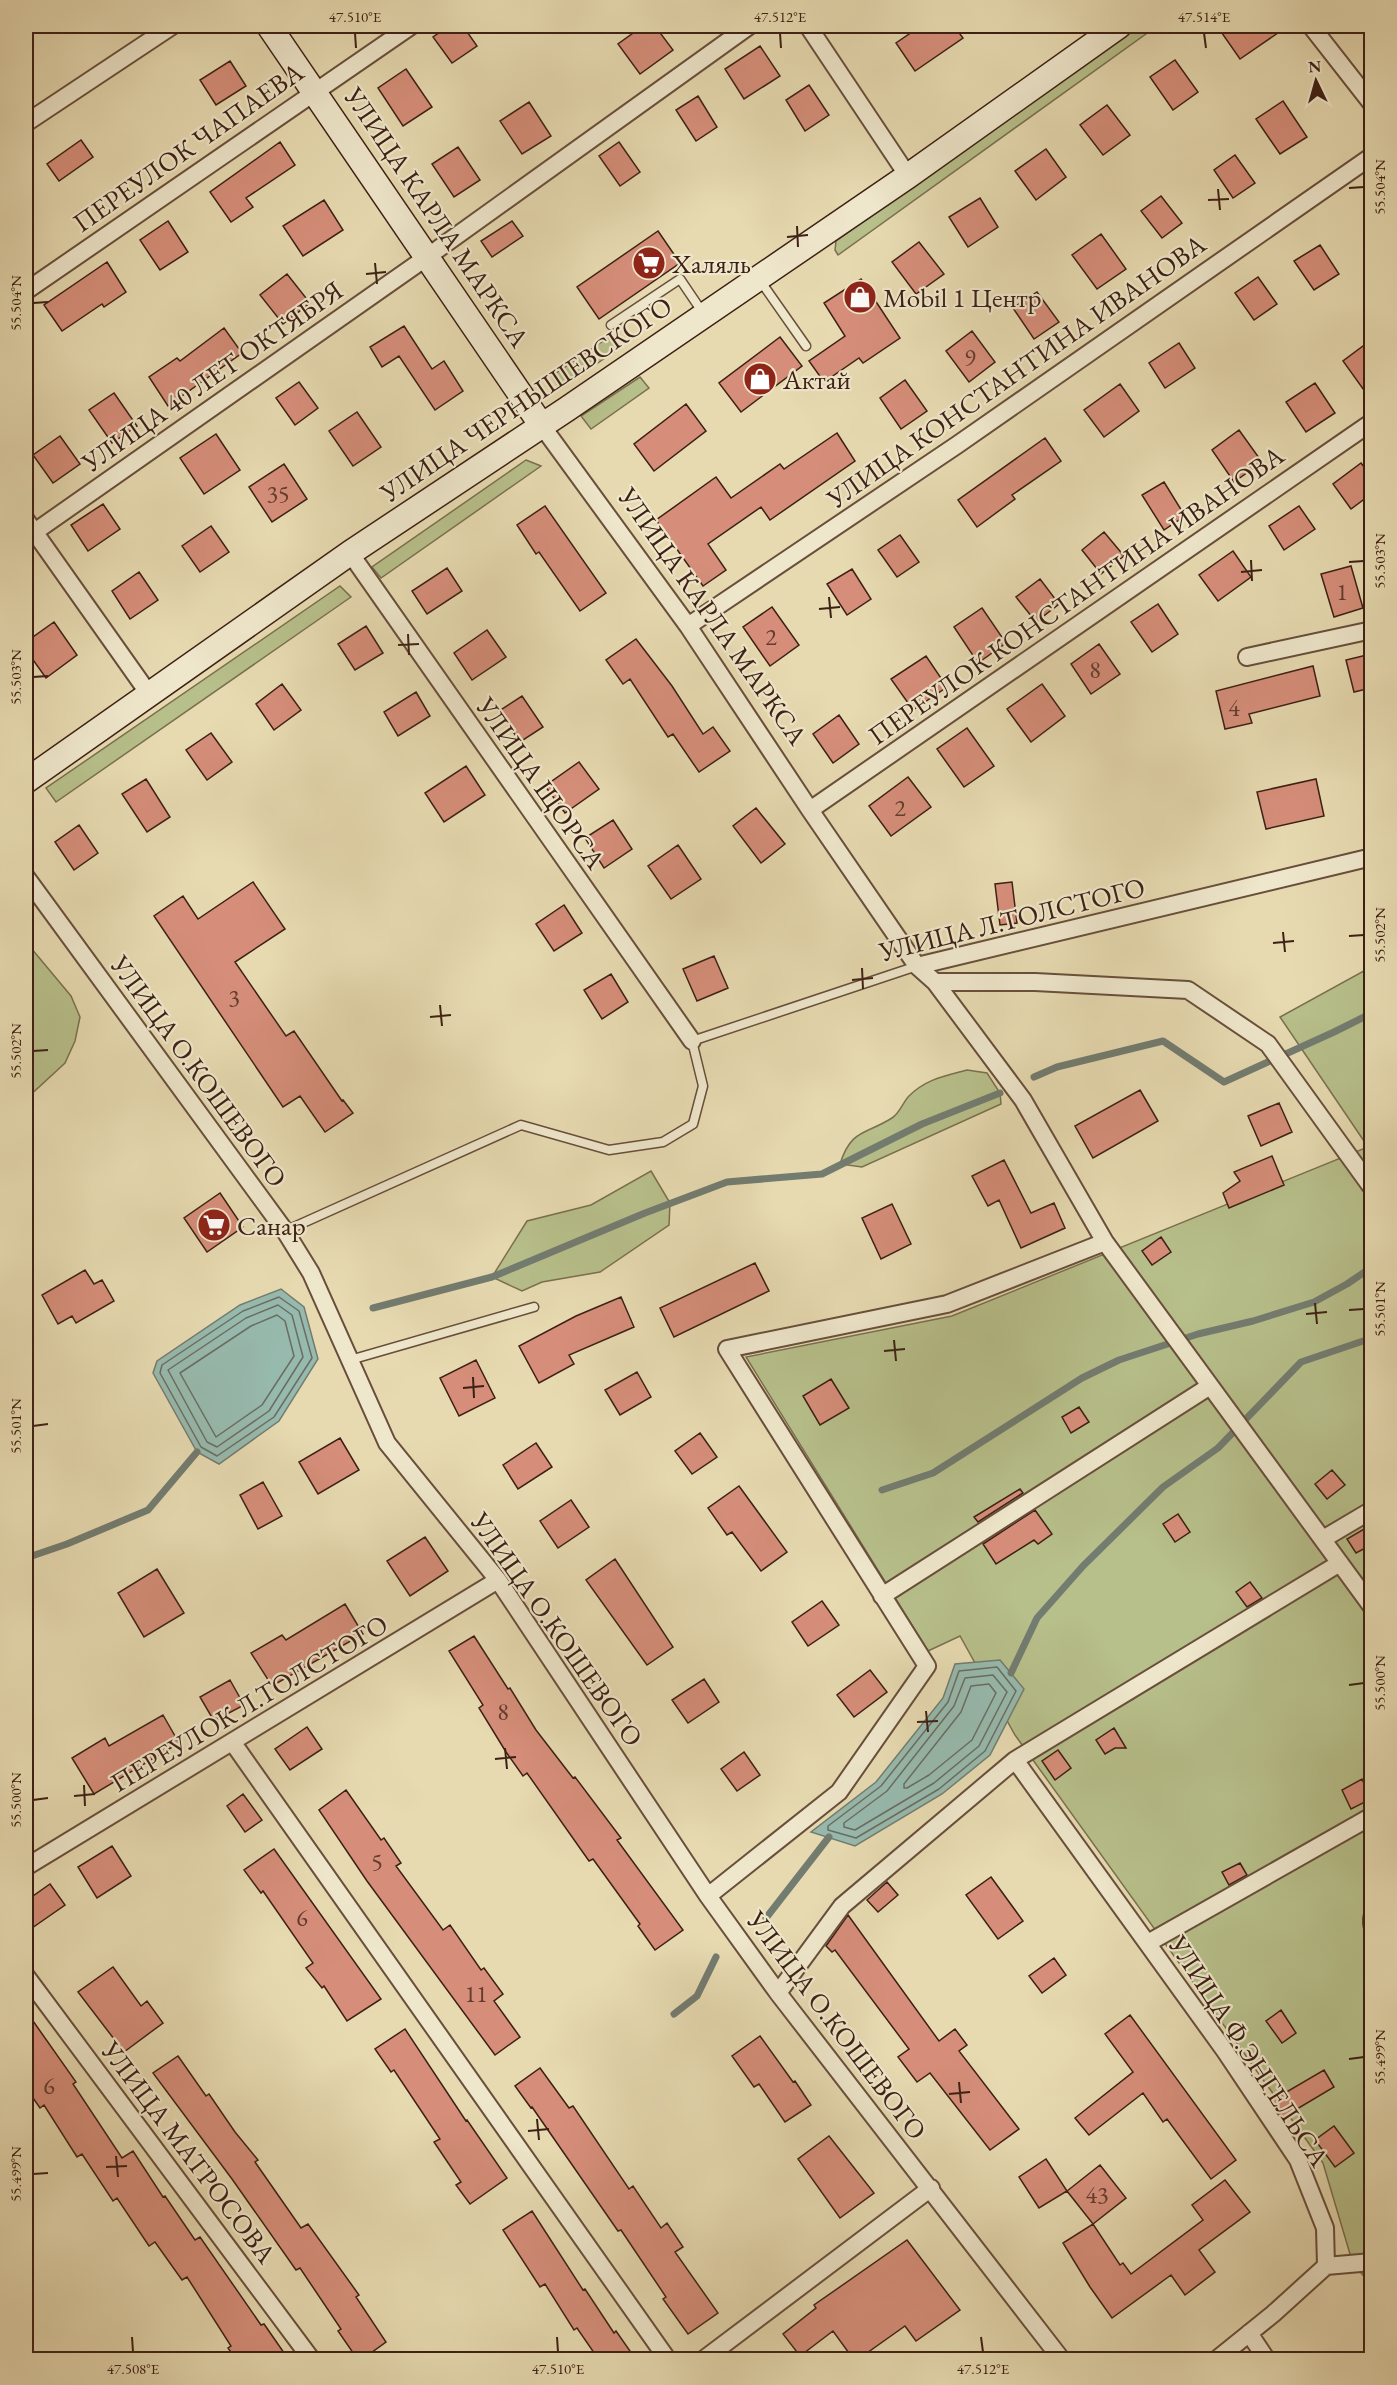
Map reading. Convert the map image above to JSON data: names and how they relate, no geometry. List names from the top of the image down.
{
  "streets": {
    "street": [
      "ПЕРЕУЛОК ЧАПАЕВА",
      "УЛИЦА КАРЛА МАРКСА",
      "УЛИЦА КОНСТАНТИНА ИВАНОВА",
      "УЛИЦА 40 ЛЕТ ОКТЯБРЯ",
      "УЛИЦА ЧЕРНЫШЕВСКОГО",
      "ПЕРЕУЛОК КОНСТАНТИНА ИВАНОВА",
      "УЛИЦА ЩОРСА",
      "УЛИЦА Л.ТОЛСТОГО",
      "УЛИЦА О.КОШЕВОГО",
      "ПЕРЕУЛОК Л.ТОЛСТОГО",
      "УЛИЦА Ф.ЭНГЕЛЬСА",
      "УЛИЦА МАТРОСОВА"
    ]
  },
  "crossings": [
    ["ПЕРЕУЛОК ЧАПАЕВА", "УЛИЦА КАРЛА МАРКСА"],
    ["УЛИЦА КАРЛА МАРКСА", "УЛИЦА КОНСТАНТИНА ИВАНОВА"],
    ["УЛИЦА КАРЛА МАРКСА", "УЛИЦА 40 ЛЕТ ОКТЯБРЯ"],
    ["УЛИЦА КАРЛА МАРКСА", "УЛИЦА ЧЕРНЫШЕВСКОГО"],
    ["УЛИЦА КАРЛА МАРКСА", "ПЕРЕУЛОК КОНСТАНТИНА ИВАНОВА"],
    ["УЛИЦА КАРЛА МАРКСА", "УЛИЦА Л.ТОЛСТОГО"],
    ["УЛИЦА ЧЕРНЫШЕВСКОГО", "УЛИЦА ЩОРСА"],
    ["УЛИЦА ЩОРСА", "УЛИЦА Л.ТОЛСТОГО"],
    ["УЛИЦА О.КОШЕВОГО", "ПЕРЕУЛОК Л.ТОЛСТОГО"]
  ],
  "places": {
    "supermarket": ["Халяль", "Санар"],
    "shop": ["Mobil 1 Центр", "Актай"]
  },
  "house_numbers": [
    "9",
    "35",
    "1",
    "2",
    "8",
    "4",
    "2",
    "3",
    "8",
    "5",
    "6",
    "11",
    "6",
    "43"
  ],
  "north": "top",
  "coordinates": [
    "47.510°E",
    "47.512°E",
    "47.514°E",
    "55.504°N",
    "55.503°N",
    "55.502°N",
    "55.501°N",
    "55.500°N",
    "55.499°N",
    "47.508°E"
  ]
}
